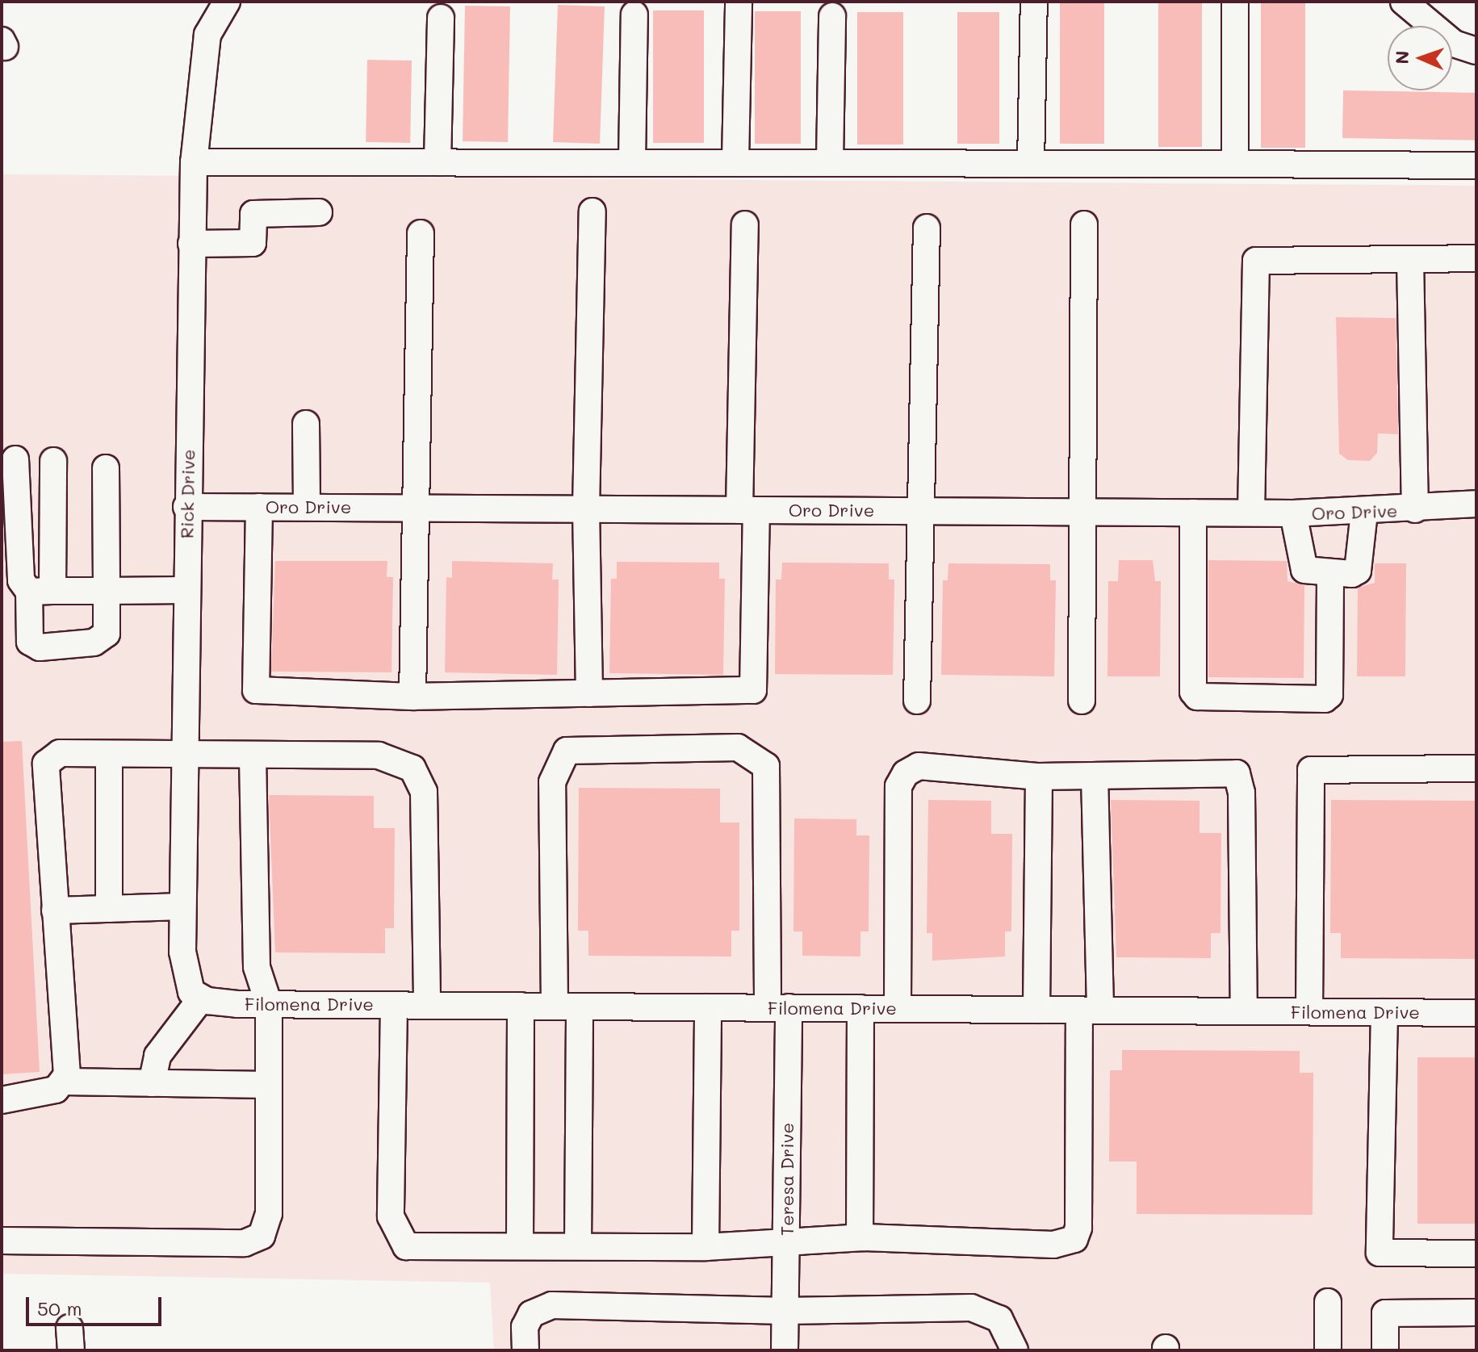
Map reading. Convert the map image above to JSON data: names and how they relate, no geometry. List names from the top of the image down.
{
  "streets": {
    "street": [
      "Rick Drive",
      "Oro Drive",
      "Filomena Drive",
      "Teresa Drive"
    ]
  },
  "crossings": [
    ["Rick Drive", "Oro Drive"],
    ["Rick Drive", "Filomena Drive"],
    ["Filomena Drive", "Teresa Drive"]
  ],
  "scale_bar": "50 m",
  "north": "left"
}
